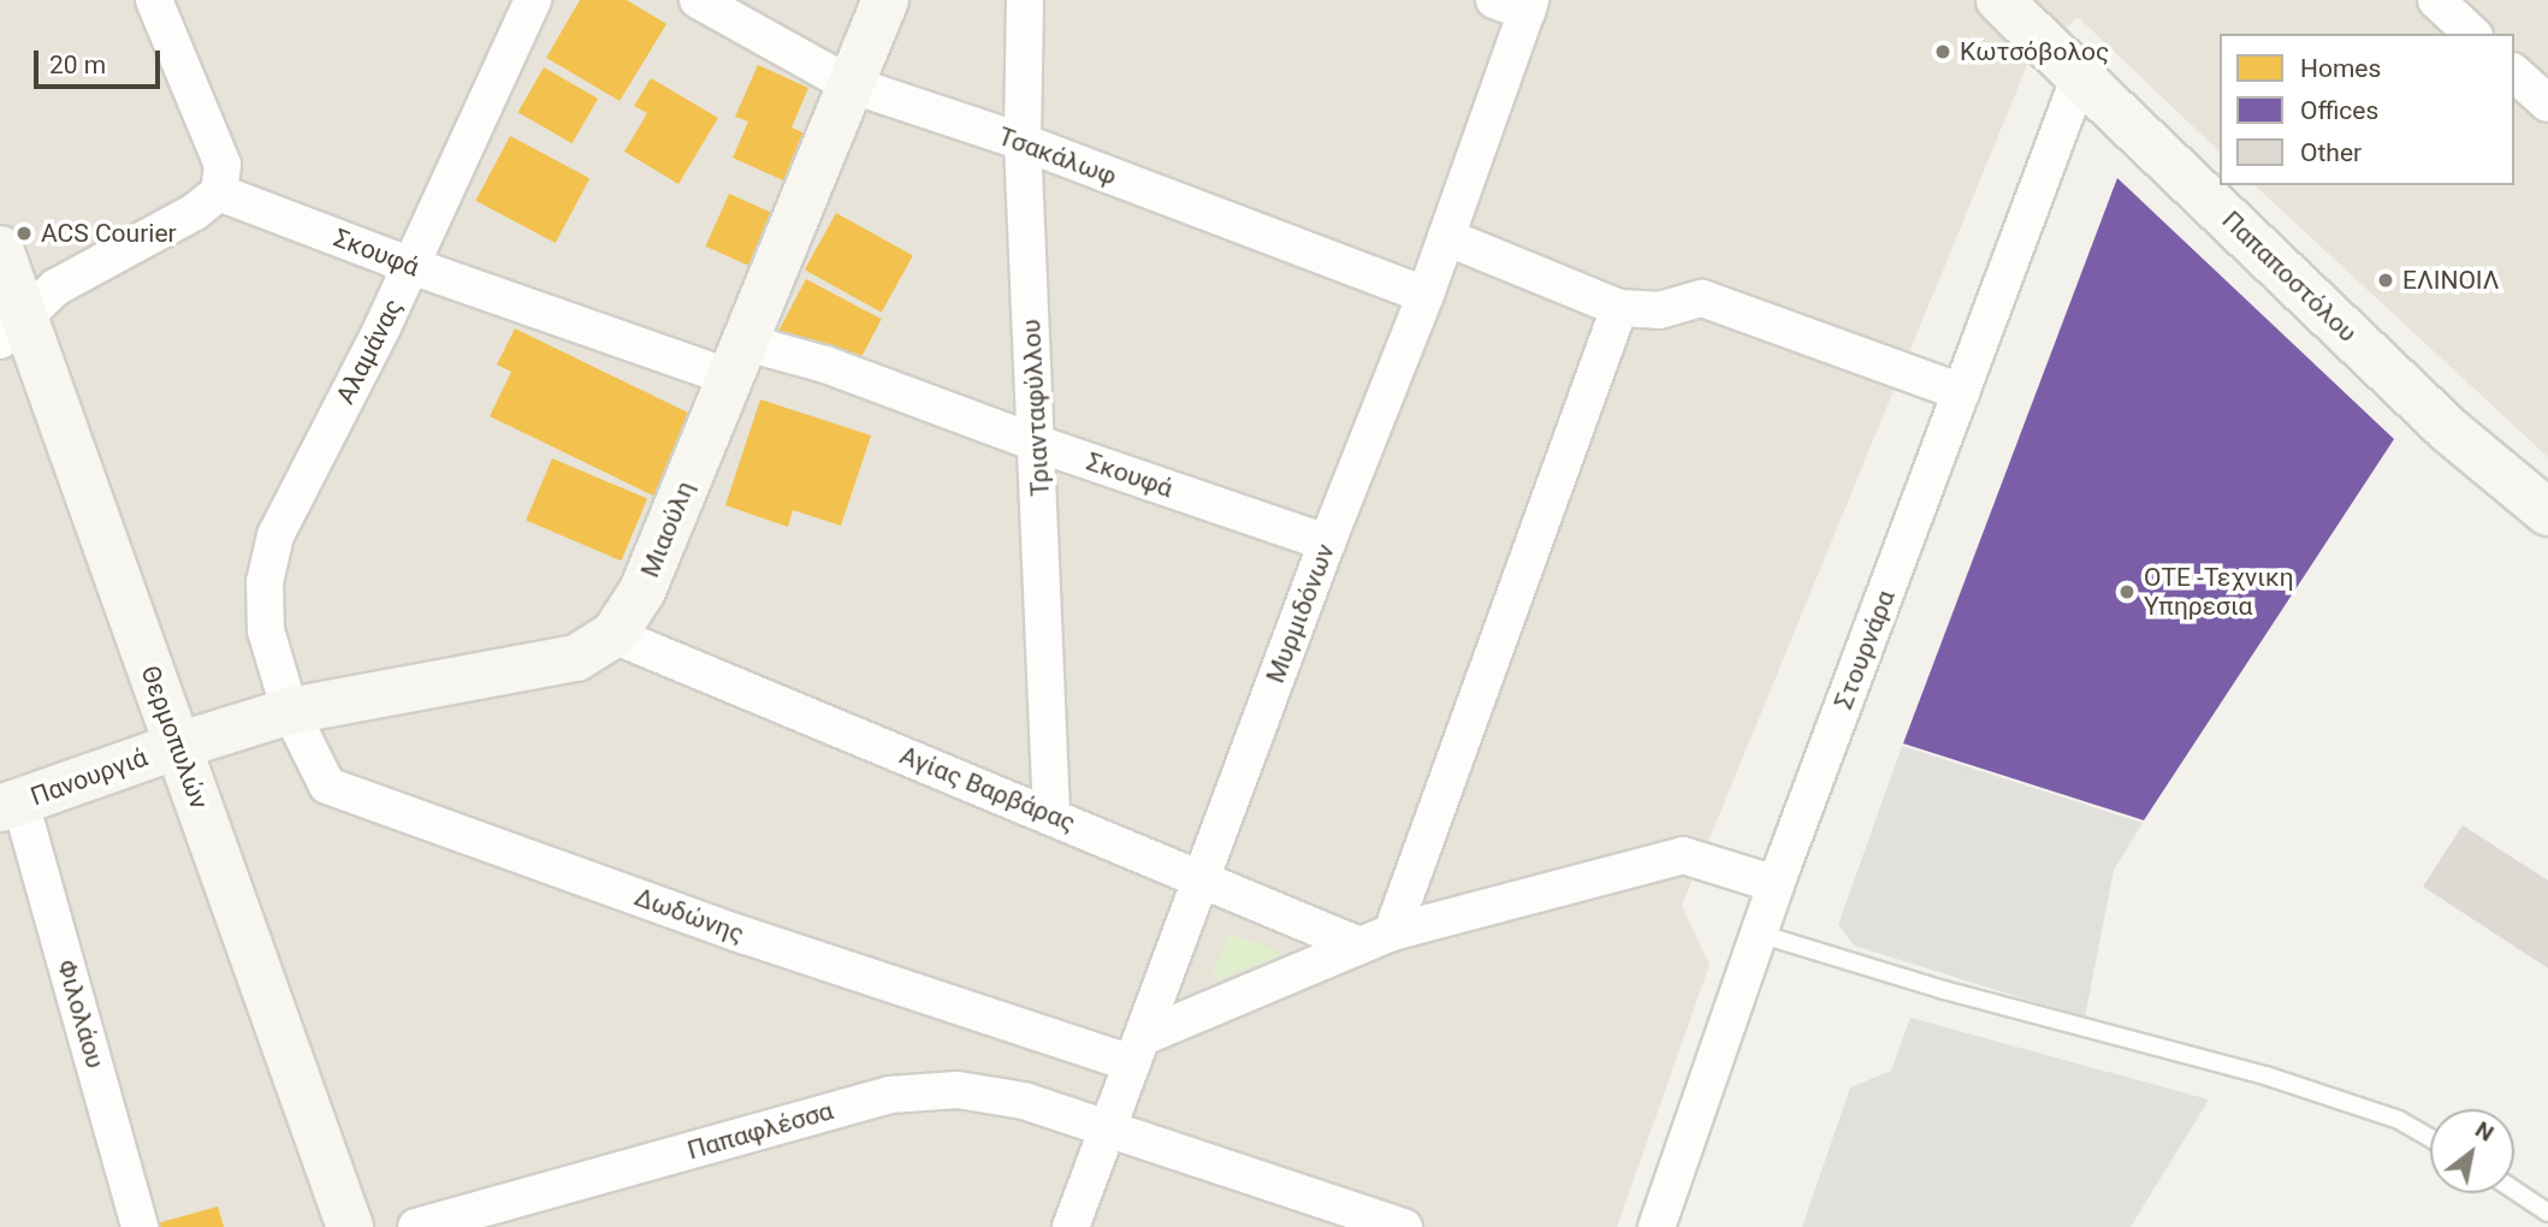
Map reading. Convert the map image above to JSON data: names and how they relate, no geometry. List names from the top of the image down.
{
  "streets": {
    "main road": [
      "Παπαποστόλου",
      "Μιαούλη",
      "Θερμοπυλών",
      "Πανουργιά"
    ],
    "street": [
      "Τσακάλωφ",
      "Σκουφά",
      "Αλαμάνας",
      "Τριανταφύλλου",
      "Μυρμιδόνων",
      "Στουρνάρα",
      "Αγίας Βαρβάρας",
      "Δωδώνης",
      "Φιλολάου",
      "Παπαφλέσσα"
    ]
  },
  "crossings": [
    ["Τσακάλωφ", "Τριανταφύλλου"],
    ["Τσακάλωφ", "Μιαούλη"],
    ["Τσακάλωφ", "Μυρμιδόνων"],
    ["Σκουφά", "Αλαμάνας"],
    ["Σκουφά", "Τριανταφύλλου"],
    ["Σκουφά", "Μιαούλη"],
    ["Σκουφά", "Μυρμιδόνων"],
    ["Παπαποστόλου", "Στουρνάρα"],
    ["Αλαμάνας", "Μιαούλη"],
    ["Αλαμάνας", "Δωδώνης"],
    ["Τριανταφύλλου", "Αγίας Βαρβάρας"],
    ["Μιαούλη", "Θερμοπυλών"],
    ["Μιαούλη", "Πανουργιά"],
    ["Μιαούλη", "Αγίας Βαρβάρας"],
    ["Μιαούλη", "Δωδώνης"],
    ["Μυρμιδόνων", "Αγίας Βαρβάρας"],
    ["Μυρμιδόνων", "Δωδώνης"],
    ["Μυρμιδόνων", "Παπαφλέσσα"],
    ["Θερμοπυλών", "Πανουργιά"],
    ["Πανουργιά", "Φιλολάου"]
  ],
  "places": [
    "Κωτσόβολος",
    "ACS Courier",
    "ΕΛΙΝΟΙΛ",
    "ΟΤΕ -Τεχνικη Υπηρεσια"
  ],
  "legend": ["Homes", "Offices", "Other"],
  "scale_bar": "20 m",
  "north": "top right"
}
